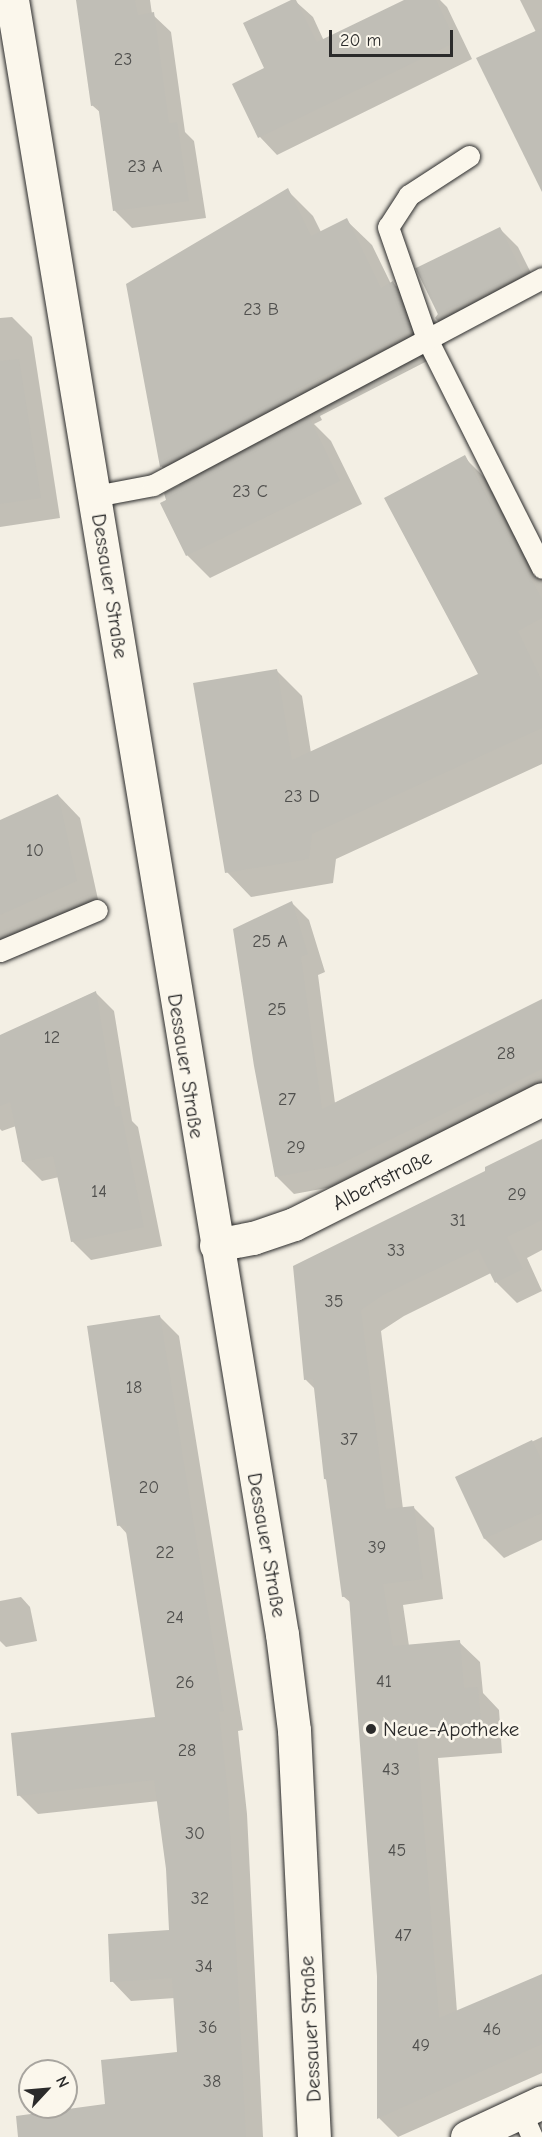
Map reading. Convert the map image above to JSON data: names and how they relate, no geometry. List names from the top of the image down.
{
  "streets": {
    "street": ["Dessauer Straße", "Albertstraße"]
  },
  "crossings": [
    ["Dessauer Straße", "Albertstraße"]
  ],
  "places": ["Neue-Apotheke"],
  "house_numbers": [
    "23",
    "23 A",
    "23 B",
    "23 C",
    "23 D",
    "10",
    "25 A",
    "25",
    "12",
    "28",
    "27",
    "29",
    "14",
    "29",
    "31",
    "33",
    "35",
    "18",
    "37",
    "20",
    "39",
    "22",
    "24",
    "41",
    "26",
    "28",
    "43",
    "30",
    "45",
    "32",
    "47",
    "34",
    "36",
    "46",
    "49",
    "38"
  ],
  "scale_bar": "20 m",
  "north": "top right"
}
